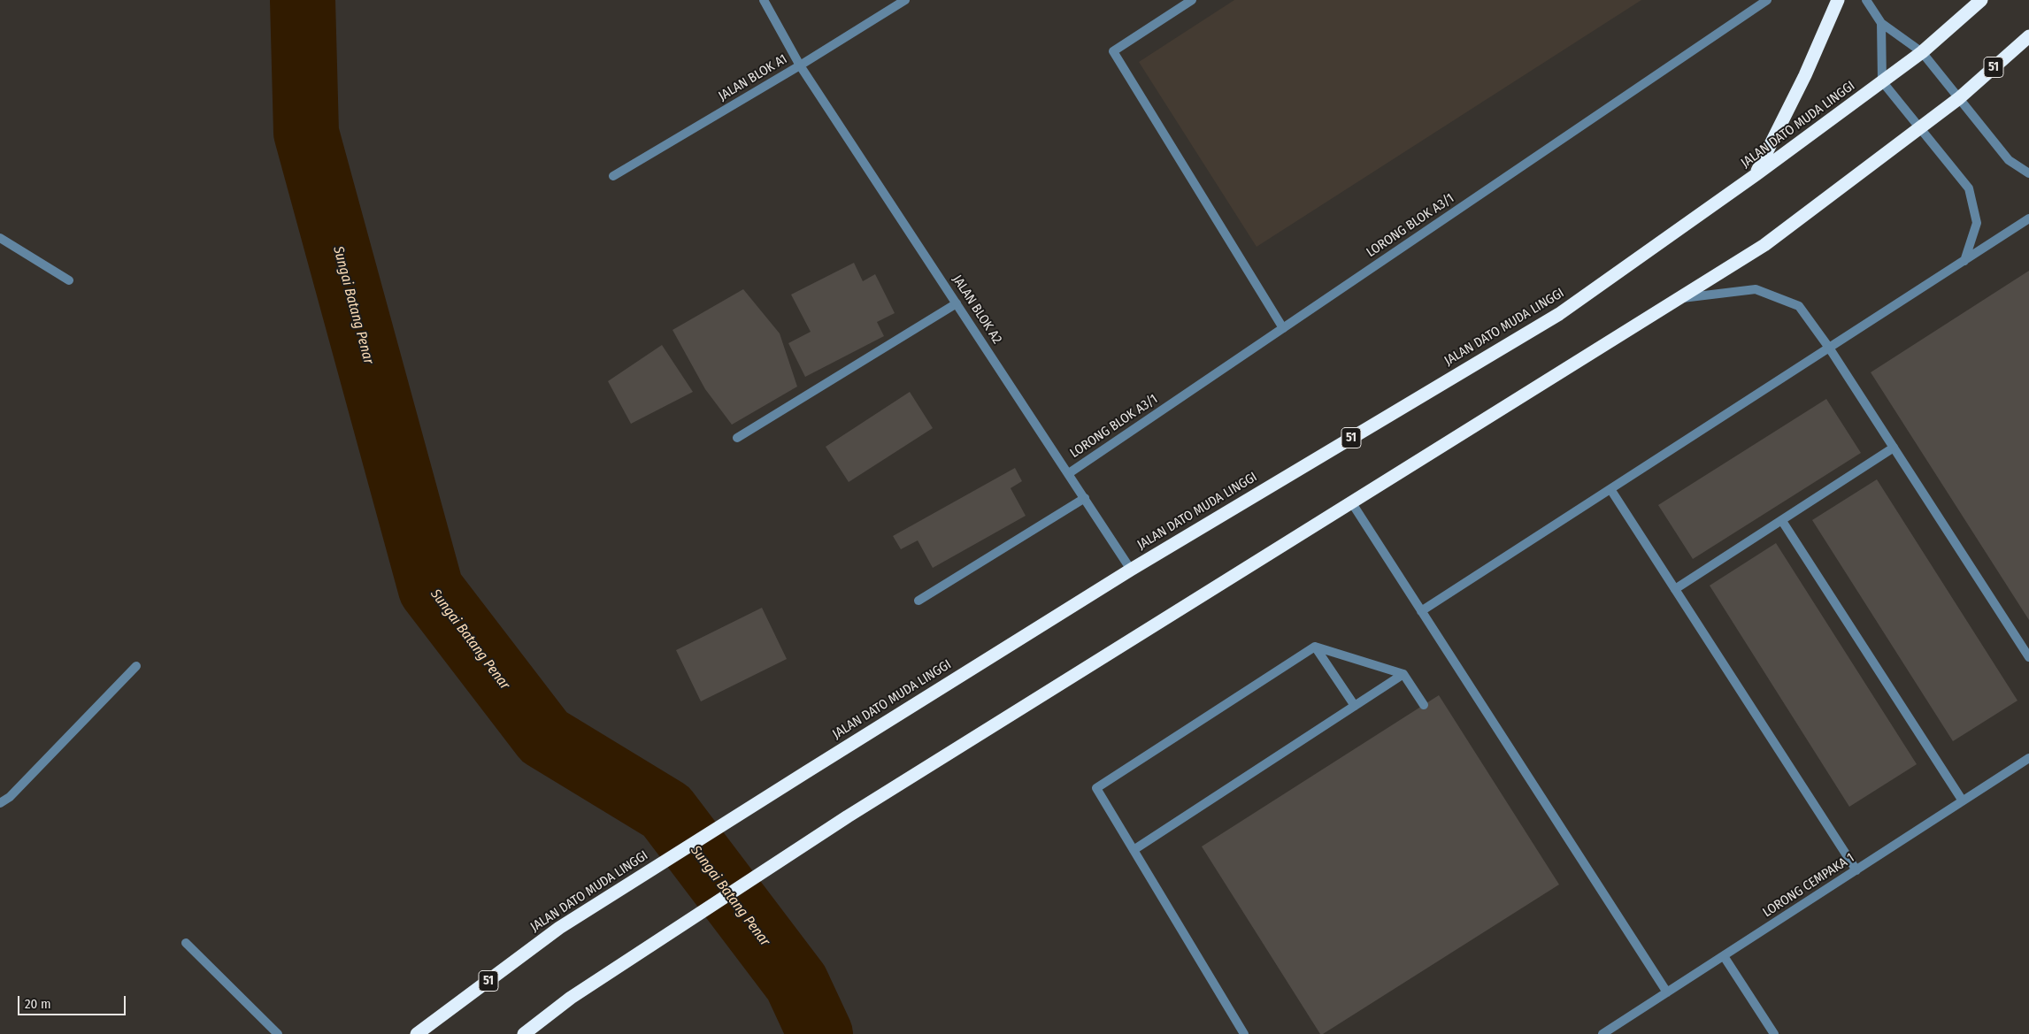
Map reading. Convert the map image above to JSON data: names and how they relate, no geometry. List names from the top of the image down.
{
  "streets": {
    "highway": ["51", "JALAN DATO MUDA LINGGI"],
    "street": [
      "JALAN BLOK A1",
      "LORONG BLOK A3/1",
      "JALAN BLOK A2",
      "LORONG CEMPAKA 1"
    ]
  },
  "crossings": [
    ["JALAN BLOK A1", "JALAN BLOK A2"],
    ["JALAN DATO MUDA LINGGI", "JALAN BLOK A2"],
    ["LORONG BLOK A3/1", "JALAN BLOK A2"]
  ],
  "water": ["Sungai Batang Penar"],
  "scale_bar": "20 m"
}
